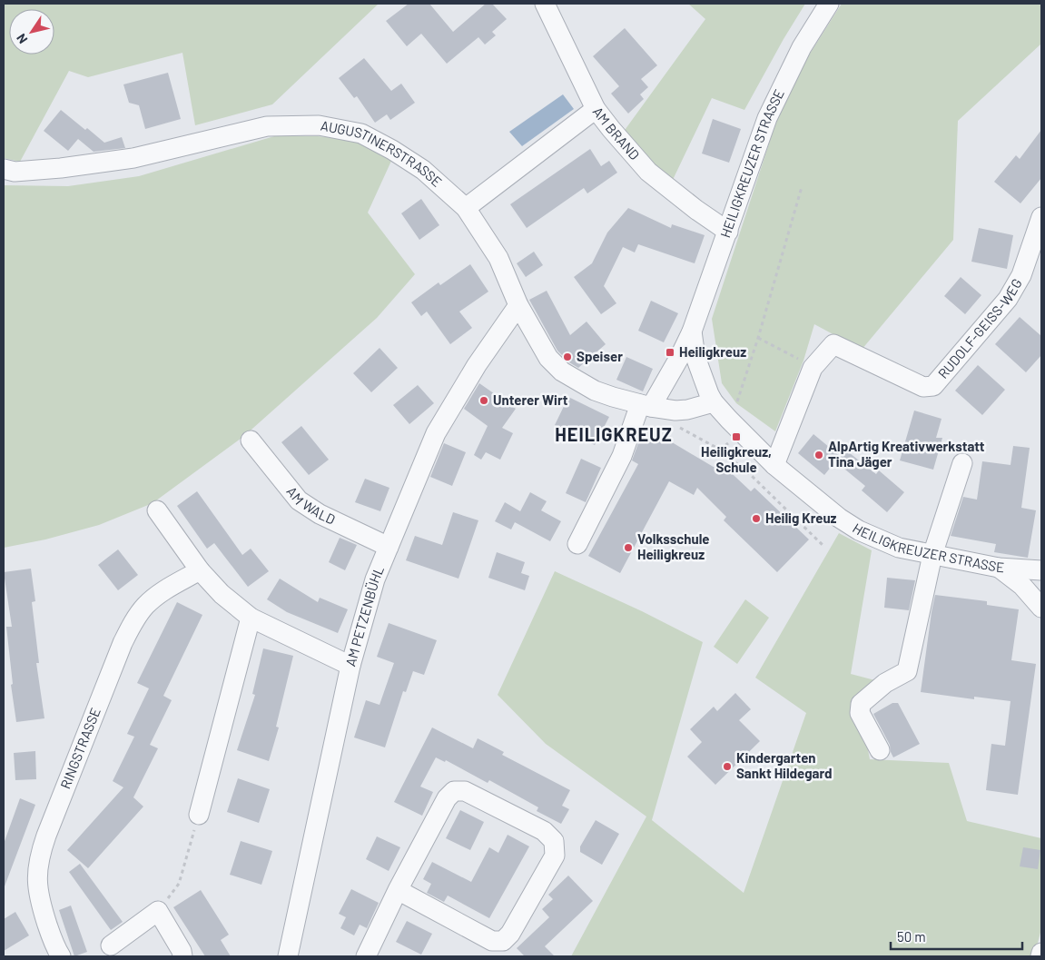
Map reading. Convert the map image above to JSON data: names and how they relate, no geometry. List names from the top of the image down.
{
  "streets": {
    "street": [
      "AM BRAND",
      "AUGUSTINERSTRASSE",
      "HEILIGKREUZER STRASSE",
      "RUDOLF-GEISS-WEG",
      "AM WALD",
      "AM PETZENBÜHL",
      "RINGSTRASSE"
    ]
  },
  "crossings": [
    ["AM BRAND", "HEILIGKREUZER STRASSE"],
    ["AUGUSTINERSTRASSE", "HEILIGKREUZER STRASSE"],
    ["AUGUSTINERSTRASSE", "AM PETZENBÜHL"],
    ["HEILIGKREUZER STRASSE", "RUDOLF-GEISS-WEG"],
    ["AM WALD", "AM PETZENBÜHL"]
  ],
  "districts": ["HEILIGKREUZ"],
  "places": {
    "transit": ["Heiligkreuz", "Heiligkreuz, Schule"],
    "other": [
      "Speiser",
      "Unterer Wirt",
      "AlpArtig Kreativwerkstatt Tina Jäger",
      "Heilig Kreuz",
      "Volksschule Heiligkreuz",
      "Kindergarten Sankt Hildegard"
    ]
  },
  "scale_bar": "50 m",
  "north": "bottom left"
}
